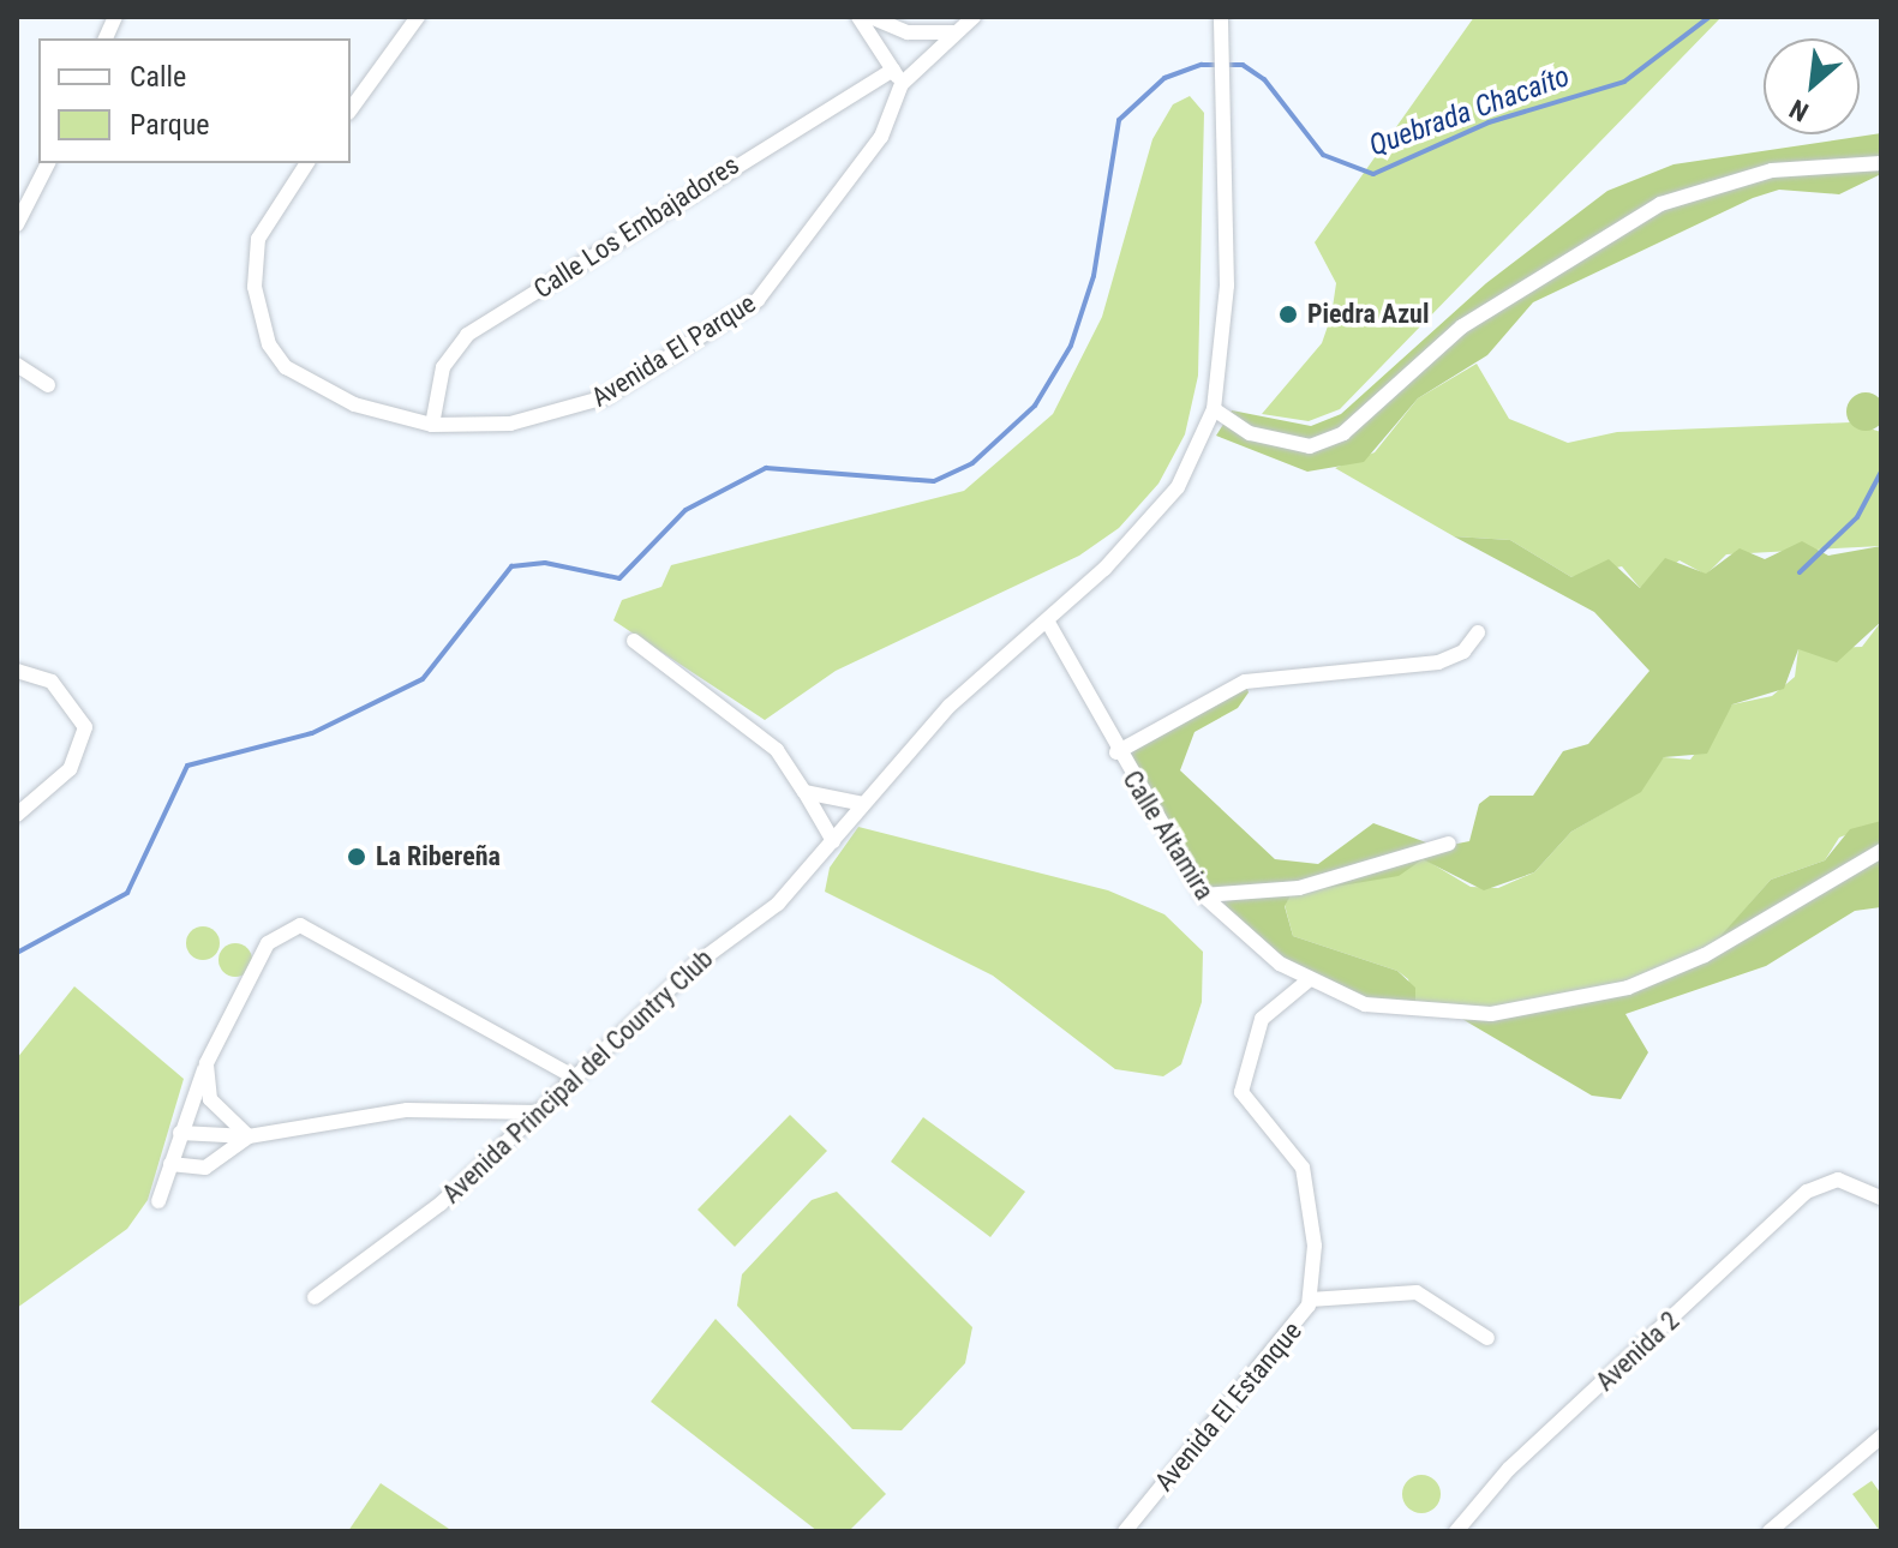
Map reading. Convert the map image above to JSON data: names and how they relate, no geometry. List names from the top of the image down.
{
  "streets": {
    "street": [
      "Calle Los Embajadores",
      "Avenida El Parque",
      "Calle Altamira",
      "Avenida Principal del Country Club",
      "Avenida 2",
      "Avenida El Estanque"
    ]
  },
  "crossings": [
    ["Calle Los Embajadores", "Avenida El Parque"],
    ["Calle Altamira", "Avenida Principal del Country Club"],
    ["Calle Altamira", "Avenida El Estanque"]
  ],
  "water": ["Quebrada Chacaíto"],
  "places": ["Piedra Azul", "La Ribereña"],
  "legend": ["Calle", "Parque"],
  "north": "bottom left"
}
